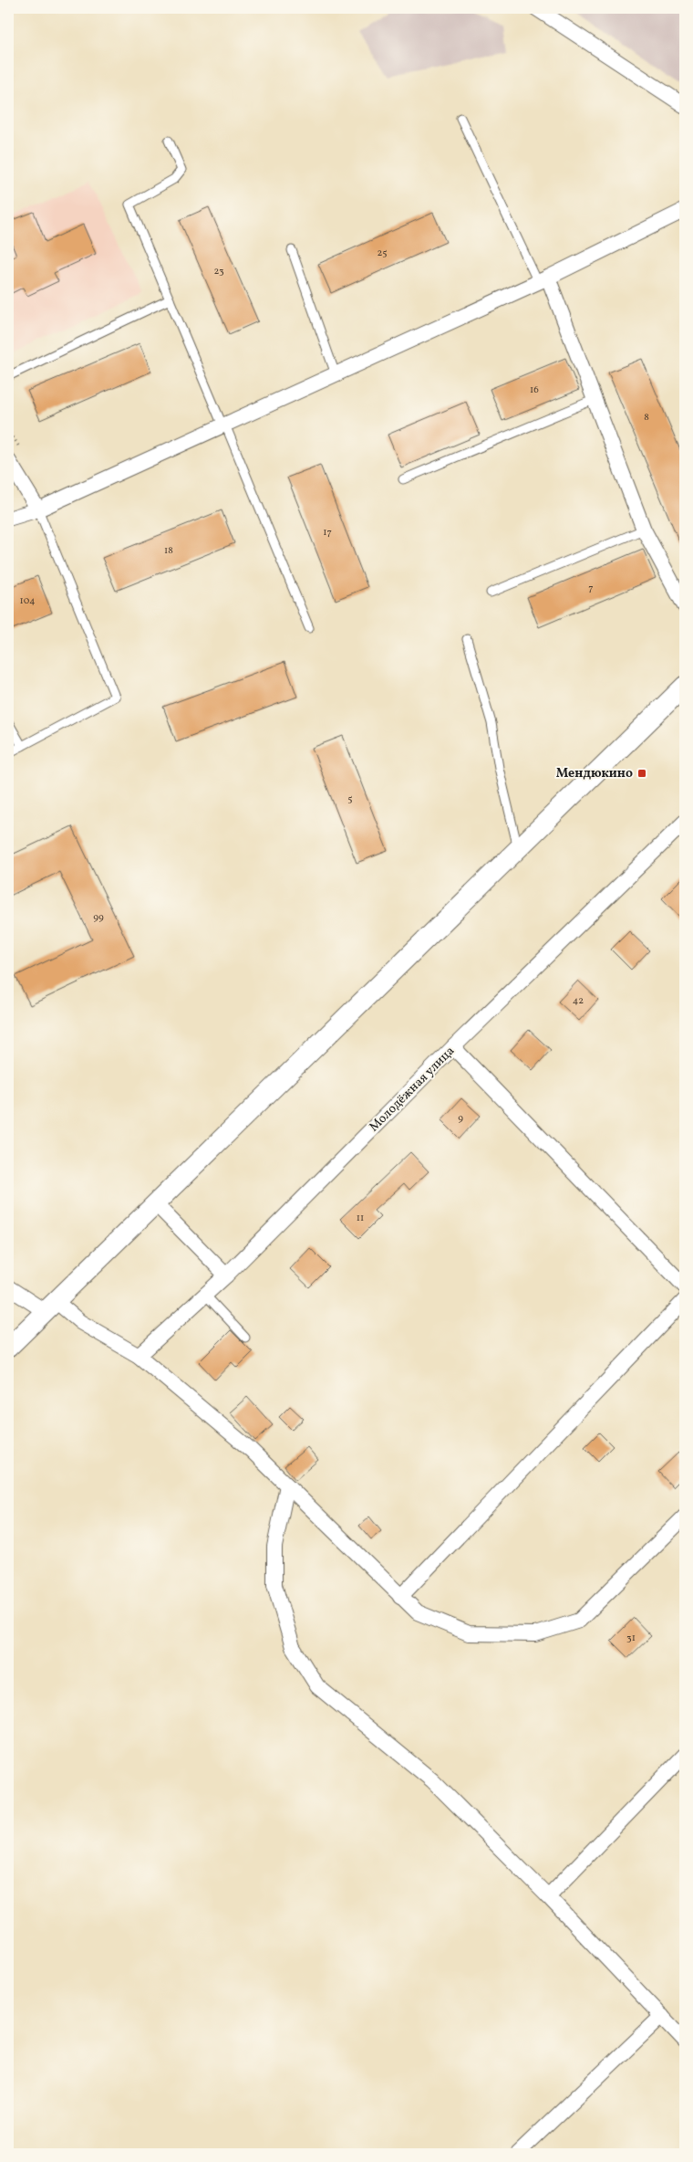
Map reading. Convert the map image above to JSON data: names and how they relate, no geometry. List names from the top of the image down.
{
  "streets": {
    "street": ["Молодёжная улица"]
  },
  "places": {
    "transit": ["Мендюкино"]
  },
  "house_numbers": [
    "25",
    "23",
    "16",
    "8",
    "17",
    "18",
    "7",
    "104",
    "5",
    "99",
    "42",
    "9",
    "11",
    "31"
  ]
}
